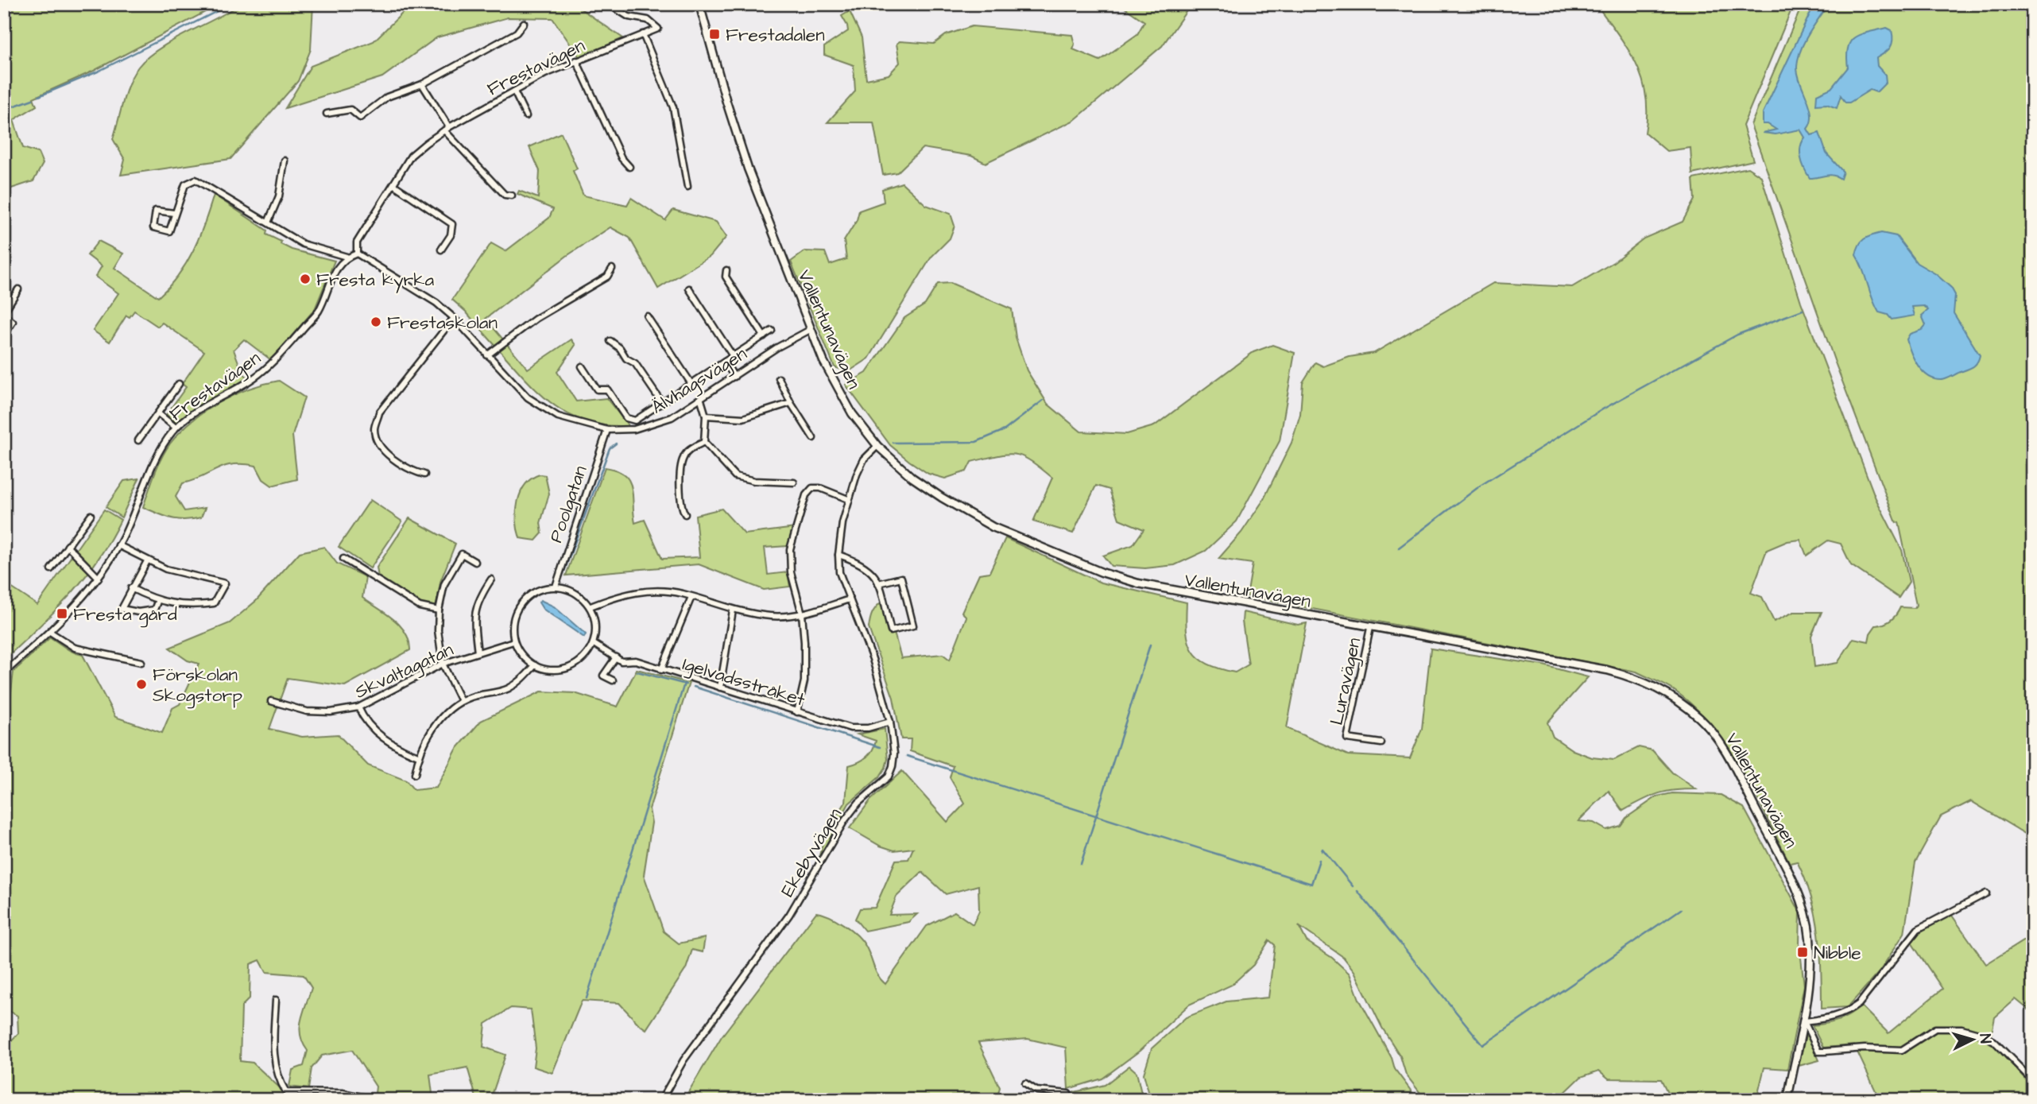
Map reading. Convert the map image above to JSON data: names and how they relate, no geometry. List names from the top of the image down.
{
  "streets": {
    "main road": ["Vallentunavägen"],
    "street": [
      "Frestavägen",
      "Älvhagsvägen",
      "Poolgatan",
      "Skvaltagatan",
      "Igelvadsstråket",
      "Luravägen",
      "Ekebyvägen"
    ]
  },
  "crossings": [
    ["Frestavägen", "Älvhagsvägen"],
    ["Vallentunavägen", "Älvhagsvägen"],
    ["Vallentunavägen", "Luravägen"],
    ["Vallentunavägen", "Ekebyvägen"],
    ["Älvhagsvägen", "Poolgatan"],
    ["Poolgatan", "Skvaltagatan"],
    ["Poolgatan", "Igelvadsstråket"],
    ["Skvaltagatan", "Igelvadsstråket"],
    ["Igelvadsstråket", "Ekebyvägen"]
  ],
  "places": {
    "transit": ["Frestadalen", "Fresta gård", "Nibble"],
    "other": ["Fresta kyrka", "Frestaskolan", "Förskolan Skogstorp"]
  },
  "north": "right"
}
